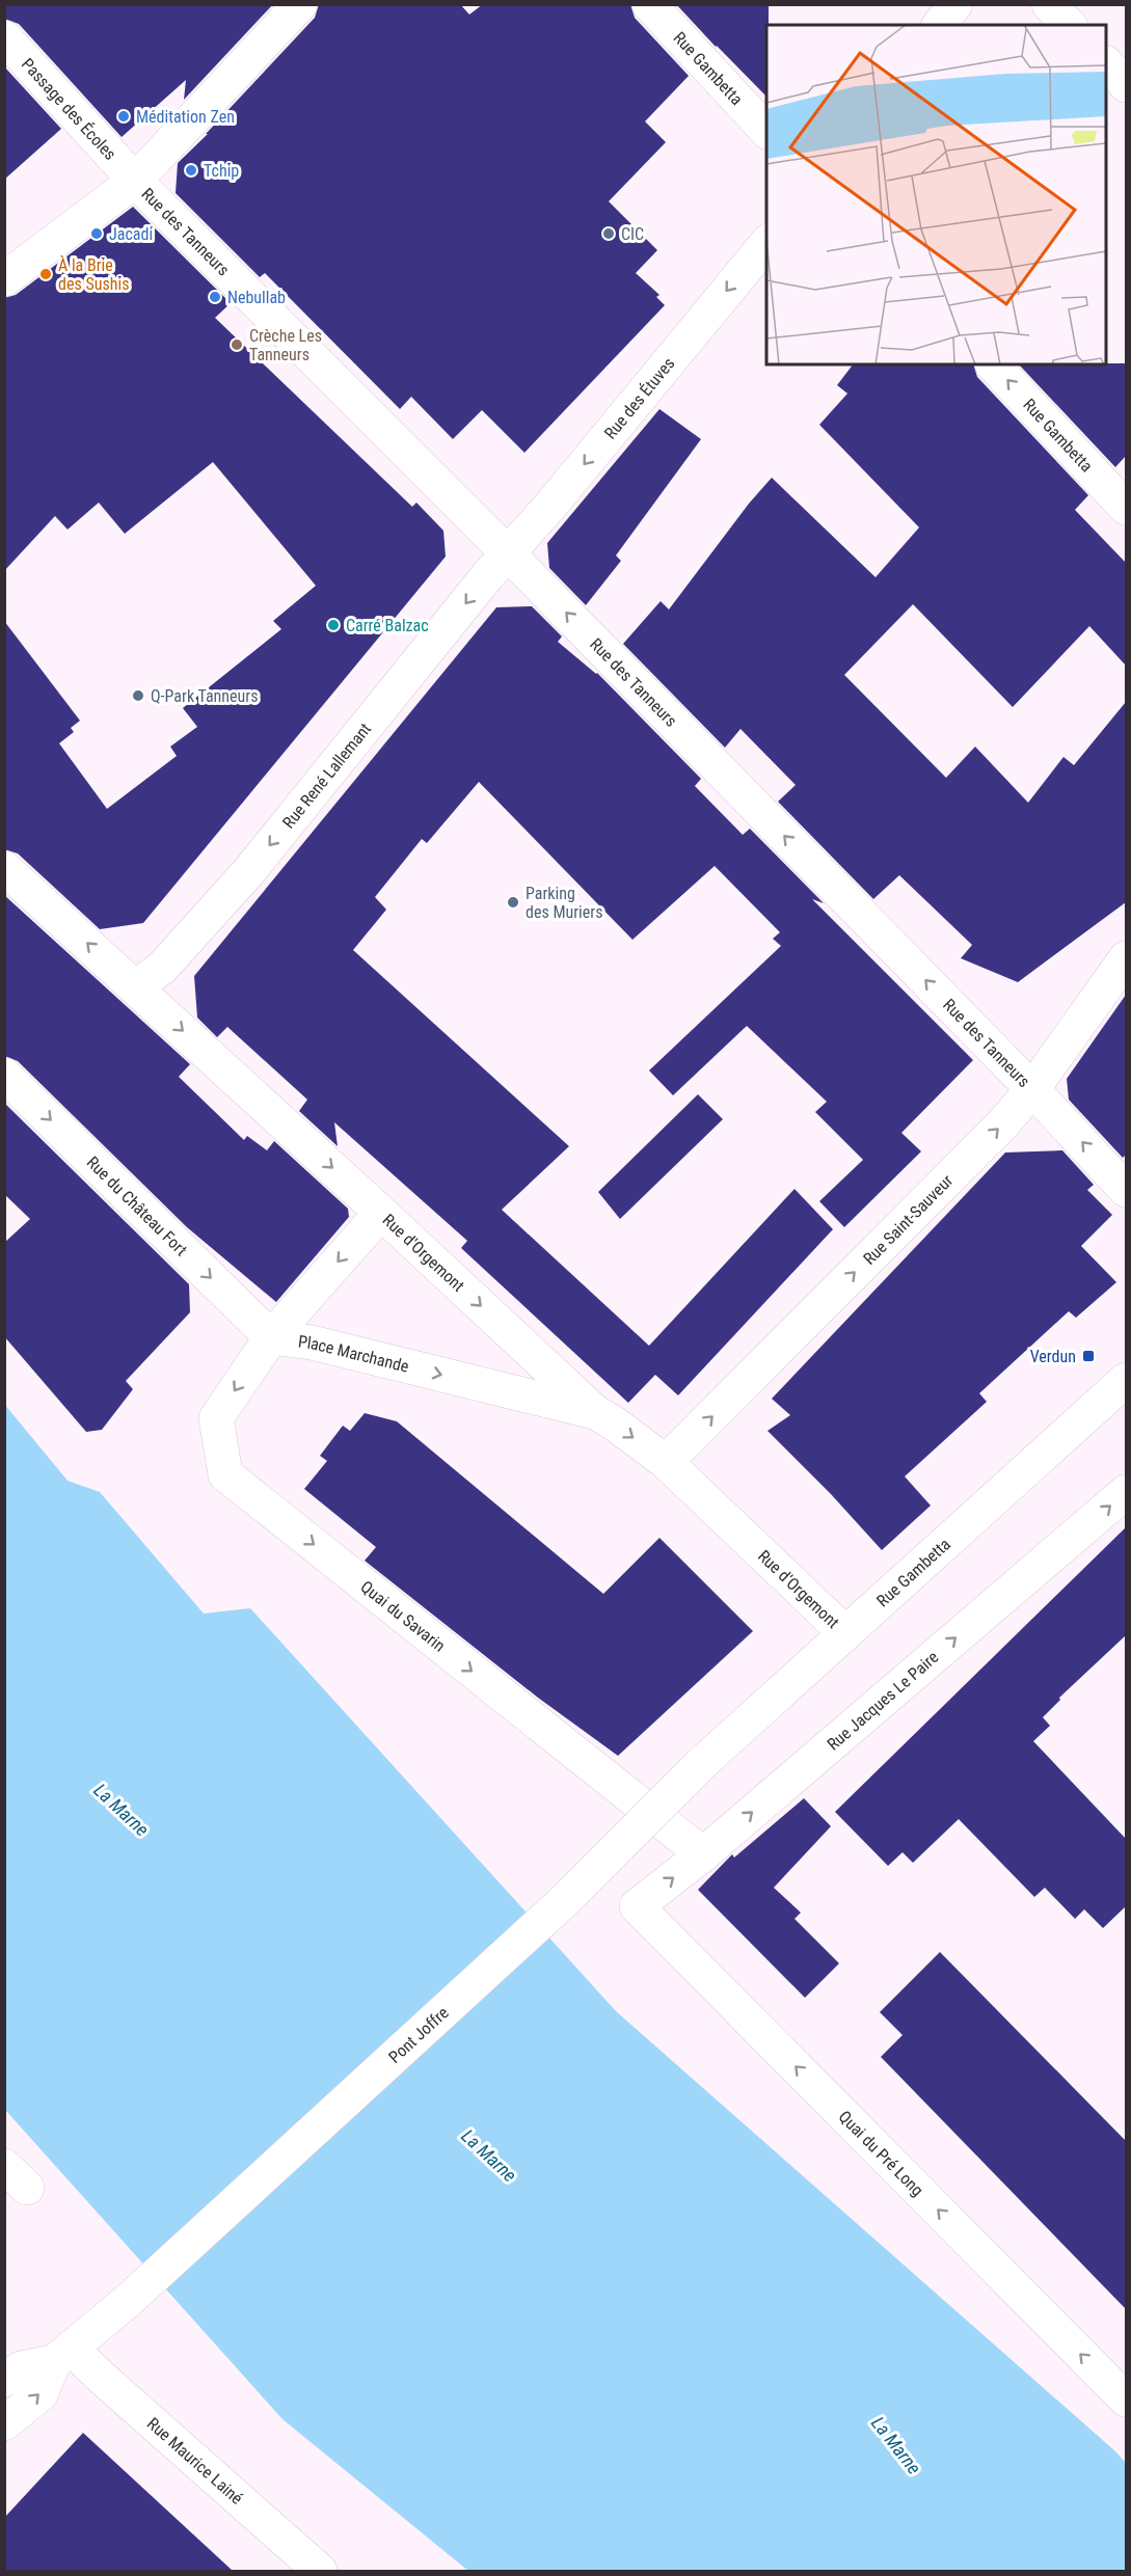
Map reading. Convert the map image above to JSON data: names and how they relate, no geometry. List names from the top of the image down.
{
  "streets": {
    "street": [
      "Rue Gambetta",
      "Passage des Écoles",
      "Rue des Tanneurs",
      "Rue des Étuves",
      "Rue René Lallemant",
      "Rue du Château Fort",
      "Rue Saint-Sauveur",
      "Rue d'Orgemont",
      "Place Marchande",
      "Quai du Savarin",
      "Rue Jacques Le Paire",
      "Pont Joffre",
      "Quai du Pré Long",
      "Rue Maurice Lainé"
    ]
  },
  "crossings": [
    ["Rue Gambetta", "Rue d'Orgemont"],
    ["Rue Gambetta", "Pont Joffre"],
    ["Passage des Écoles", "Rue des Tanneurs"],
    ["Rue des Tanneurs", "Rue des Étuves"],
    ["Rue des Tanneurs", "Rue René Lallemant"],
    ["Rue des Tanneurs", "Rue Saint-Sauveur"],
    ["Rue des Étuves", "Rue René Lallemant"],
    ["Rue René Lallemant", "Rue d'Orgemont"],
    ["Rue du Château Fort", "Place Marchande"],
    ["Rue du Château Fort", "Quai du Savarin"],
    ["Rue Saint-Sauveur", "Rue d'Orgemont"],
    ["Rue d'Orgemont", "Place Marchande"],
    ["Place Marchande", "Quai du Savarin"],
    ["Quai du Savarin", "Rue Jacques Le Paire"],
    ["Rue Jacques Le Paire", "Quai du Pré Long"],
    ["Pont Joffre", "Rue Maurice Lainé"]
  ],
  "one_way": [
    "Rue des Tanneurs",
    "Rue des Étuves",
    "Rue René Lallemant",
    "Rue du Château Fort",
    "Rue Saint-Sauveur",
    "Quai du Savarin",
    "Rue Jacques Le Paire",
    "Quai du Pré Long"
  ],
  "water": ["La Marne"],
  "places": {
    "other": [
      "Méditation Zen",
      "Tchip",
      "Jacadi",
      "CIC",
      "À la Brie des Sushis",
      "Nebullab",
      "Crèche Les Tanneurs",
      "Carré Balzac",
      "Q-Park Tanneurs",
      "Parking des Muriers"
    ],
    "transit": ["Verdun"]
  }
}
